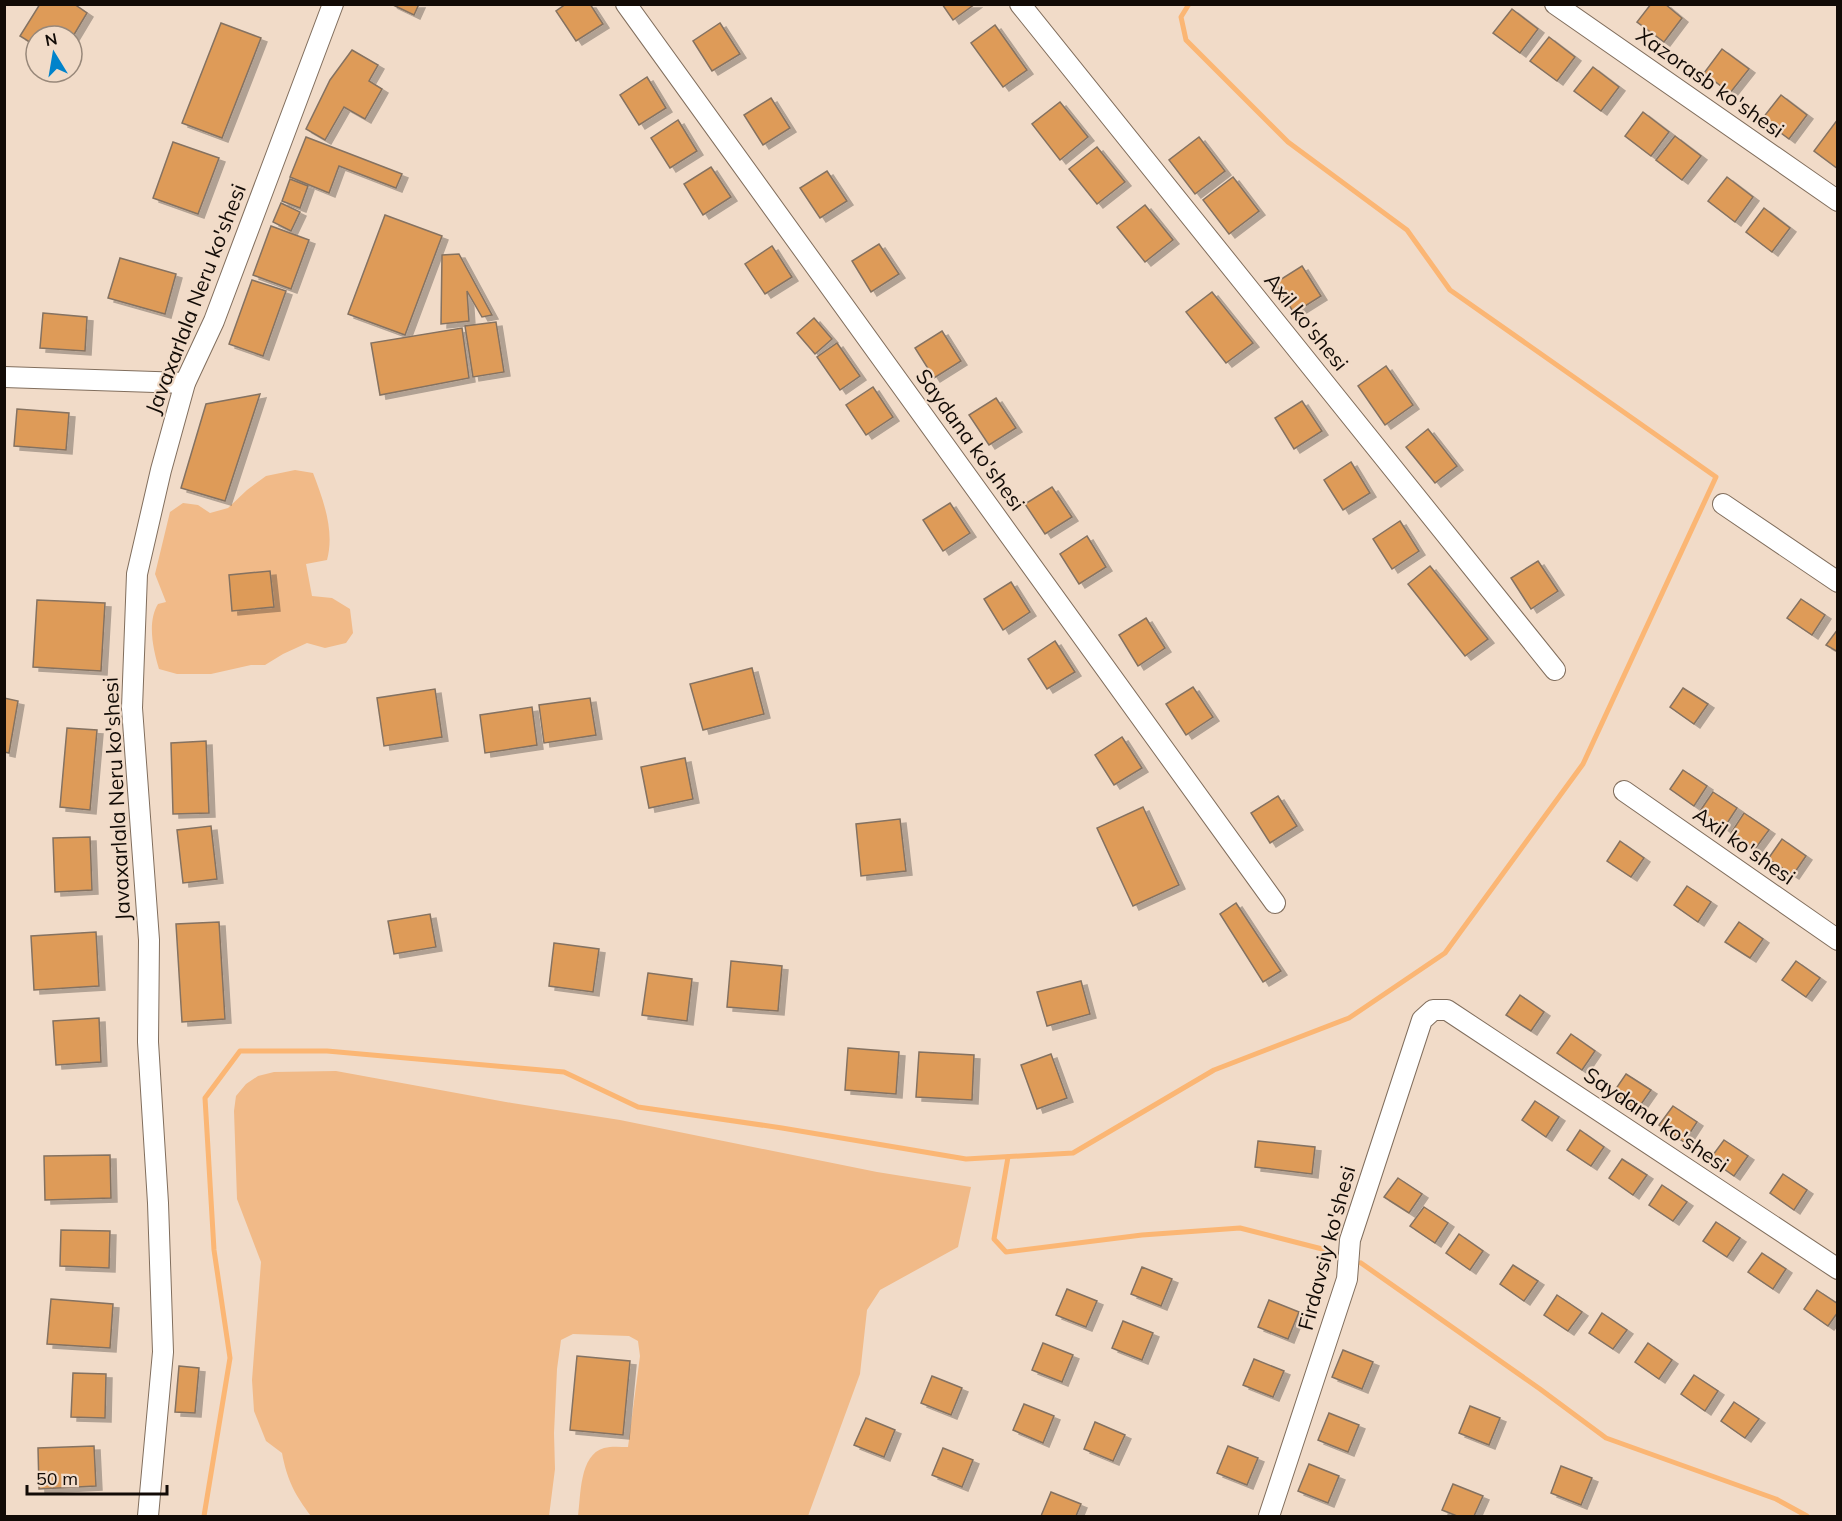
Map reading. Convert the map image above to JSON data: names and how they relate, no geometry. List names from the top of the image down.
{
  "streets": {
    "street": [
      "Xazorasb ko'shesi",
      "Javaxarlala Neru ko'shesi",
      "Axil ko'shesi",
      "Saydana ko'shesi",
      "Firdavsiy ko'shesi"
    ]
  },
  "crossings": [
    ["Saydana ko'shesi", "Firdavsiy ko'shesi"]
  ],
  "scale_bar": "50 m",
  "north": "top"
}
